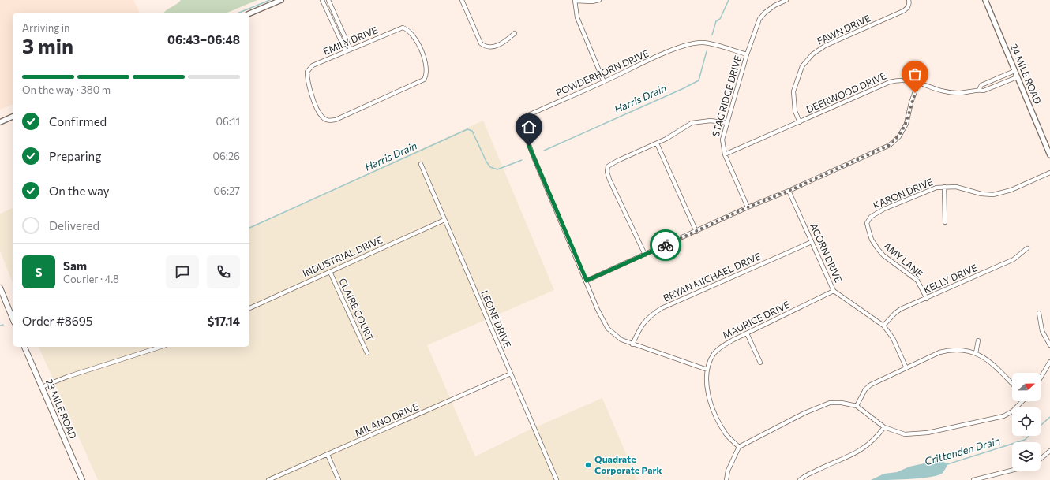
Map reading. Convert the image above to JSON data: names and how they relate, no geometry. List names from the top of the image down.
{
  "streets": {
    "main road": ["23 MILE ROAD"],
    "street": [
      "FAWN DRIVE",
      "EMILY DRIVE",
      "POWDERHORN DRIVE",
      "24 MILE ROAD",
      "DEERWOOD DRIVE",
      "STAG RIDGE DRIVE",
      "KARON DRIVE",
      "ACORN DRIVE",
      "INDUSTRIAL DRIVE",
      "AMY LANE",
      "BRYAN MICHAEL DRIVE",
      "KELLY DRIVE",
      "CLAIRE COURT",
      "LEONE DRIVE",
      "MAURICE DRIVE",
      "MILANO DRIVE"
    ]
  },
  "crossings": [
    ["FAWN DRIVE", "DEERWOOD DRIVE"],
    ["POWDERHORN DRIVE", "STAG RIDGE DRIVE"],
    ["24 MILE ROAD", "DEERWOOD DRIVE"],
    ["DEERWOOD DRIVE", "STAG RIDGE DRIVE"],
    ["KARON DRIVE", "AMY LANE"],
    ["ACORN DRIVE", "BRYAN MICHAEL DRIVE"],
    ["ACORN DRIVE", "KELLY DRIVE"],
    ["ACORN DRIVE", "MAURICE DRIVE"],
    ["INDUSTRIAL DRIVE", "CLAIRE COURT"],
    ["INDUSTRIAL DRIVE", "LEONE DRIVE"],
    ["AMY LANE", "KELLY DRIVE"],
    ["LEONE DRIVE", "MILANO DRIVE"]
  ],
  "water": ["Harris Drain", "Crittenden Drain"],
  "places": ["Quadrate Corporate Park"],
  "north": "right",
  "page": {
    "heading": ["3 min", "Arriving in", "06:43–06:48"],
    "panel": [
      "Sam",
      "Courier · 4.8",
      "Order #8695",
      "$17.14"
    ],
    "bar": "On the way · 380 m",
    "list": [
      ["Confirmed", "06:11"],
      ["Preparing", "06:26"],
      ["On the way", "06:27"],
      "Delivered"
    ],
    "round": "S"
  }
}
